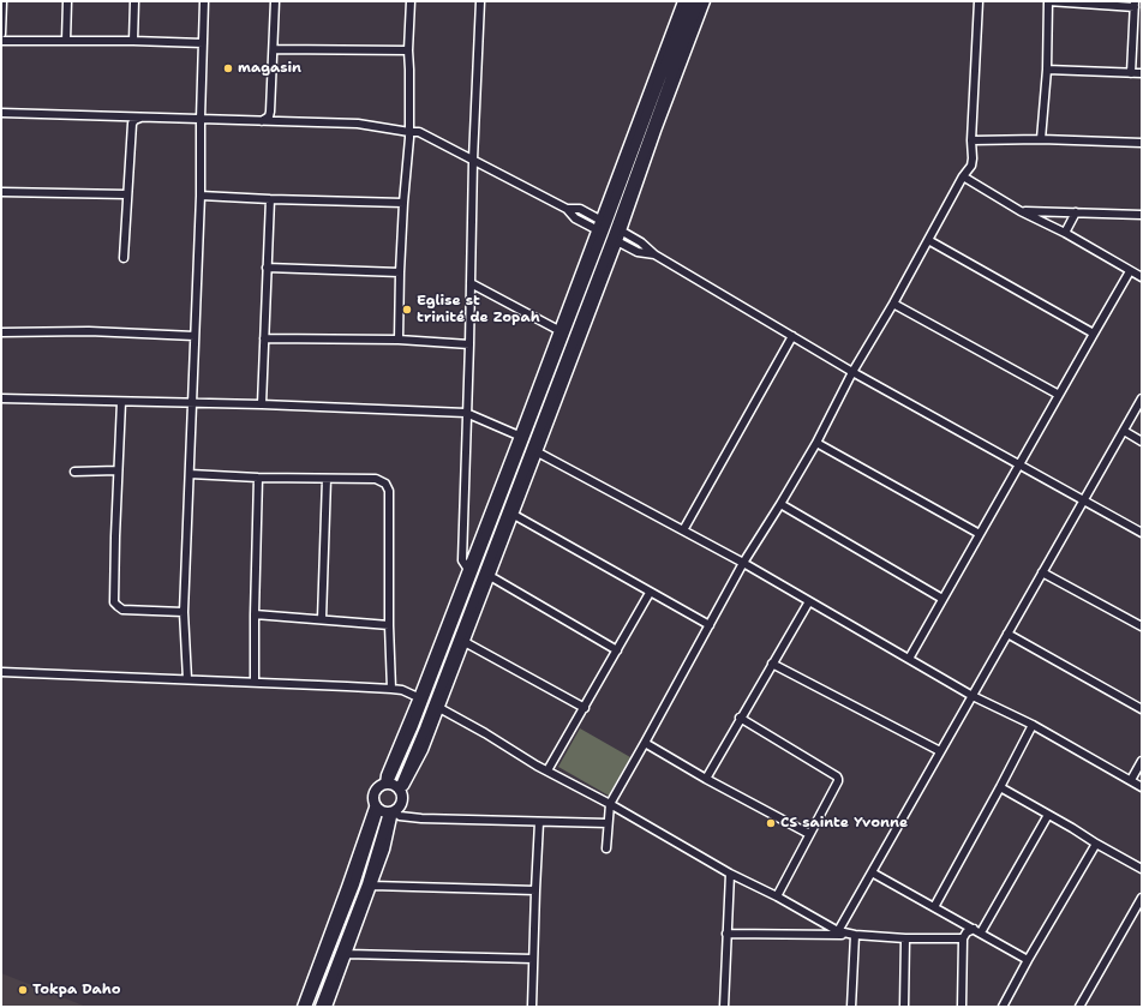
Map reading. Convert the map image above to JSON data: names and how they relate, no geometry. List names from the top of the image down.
{
  "places": [
    "magasin",
    "Eglise st trinité de Zopah",
    "CS sainte Yvonne",
    "Tokpa Daho"
  ]
}
